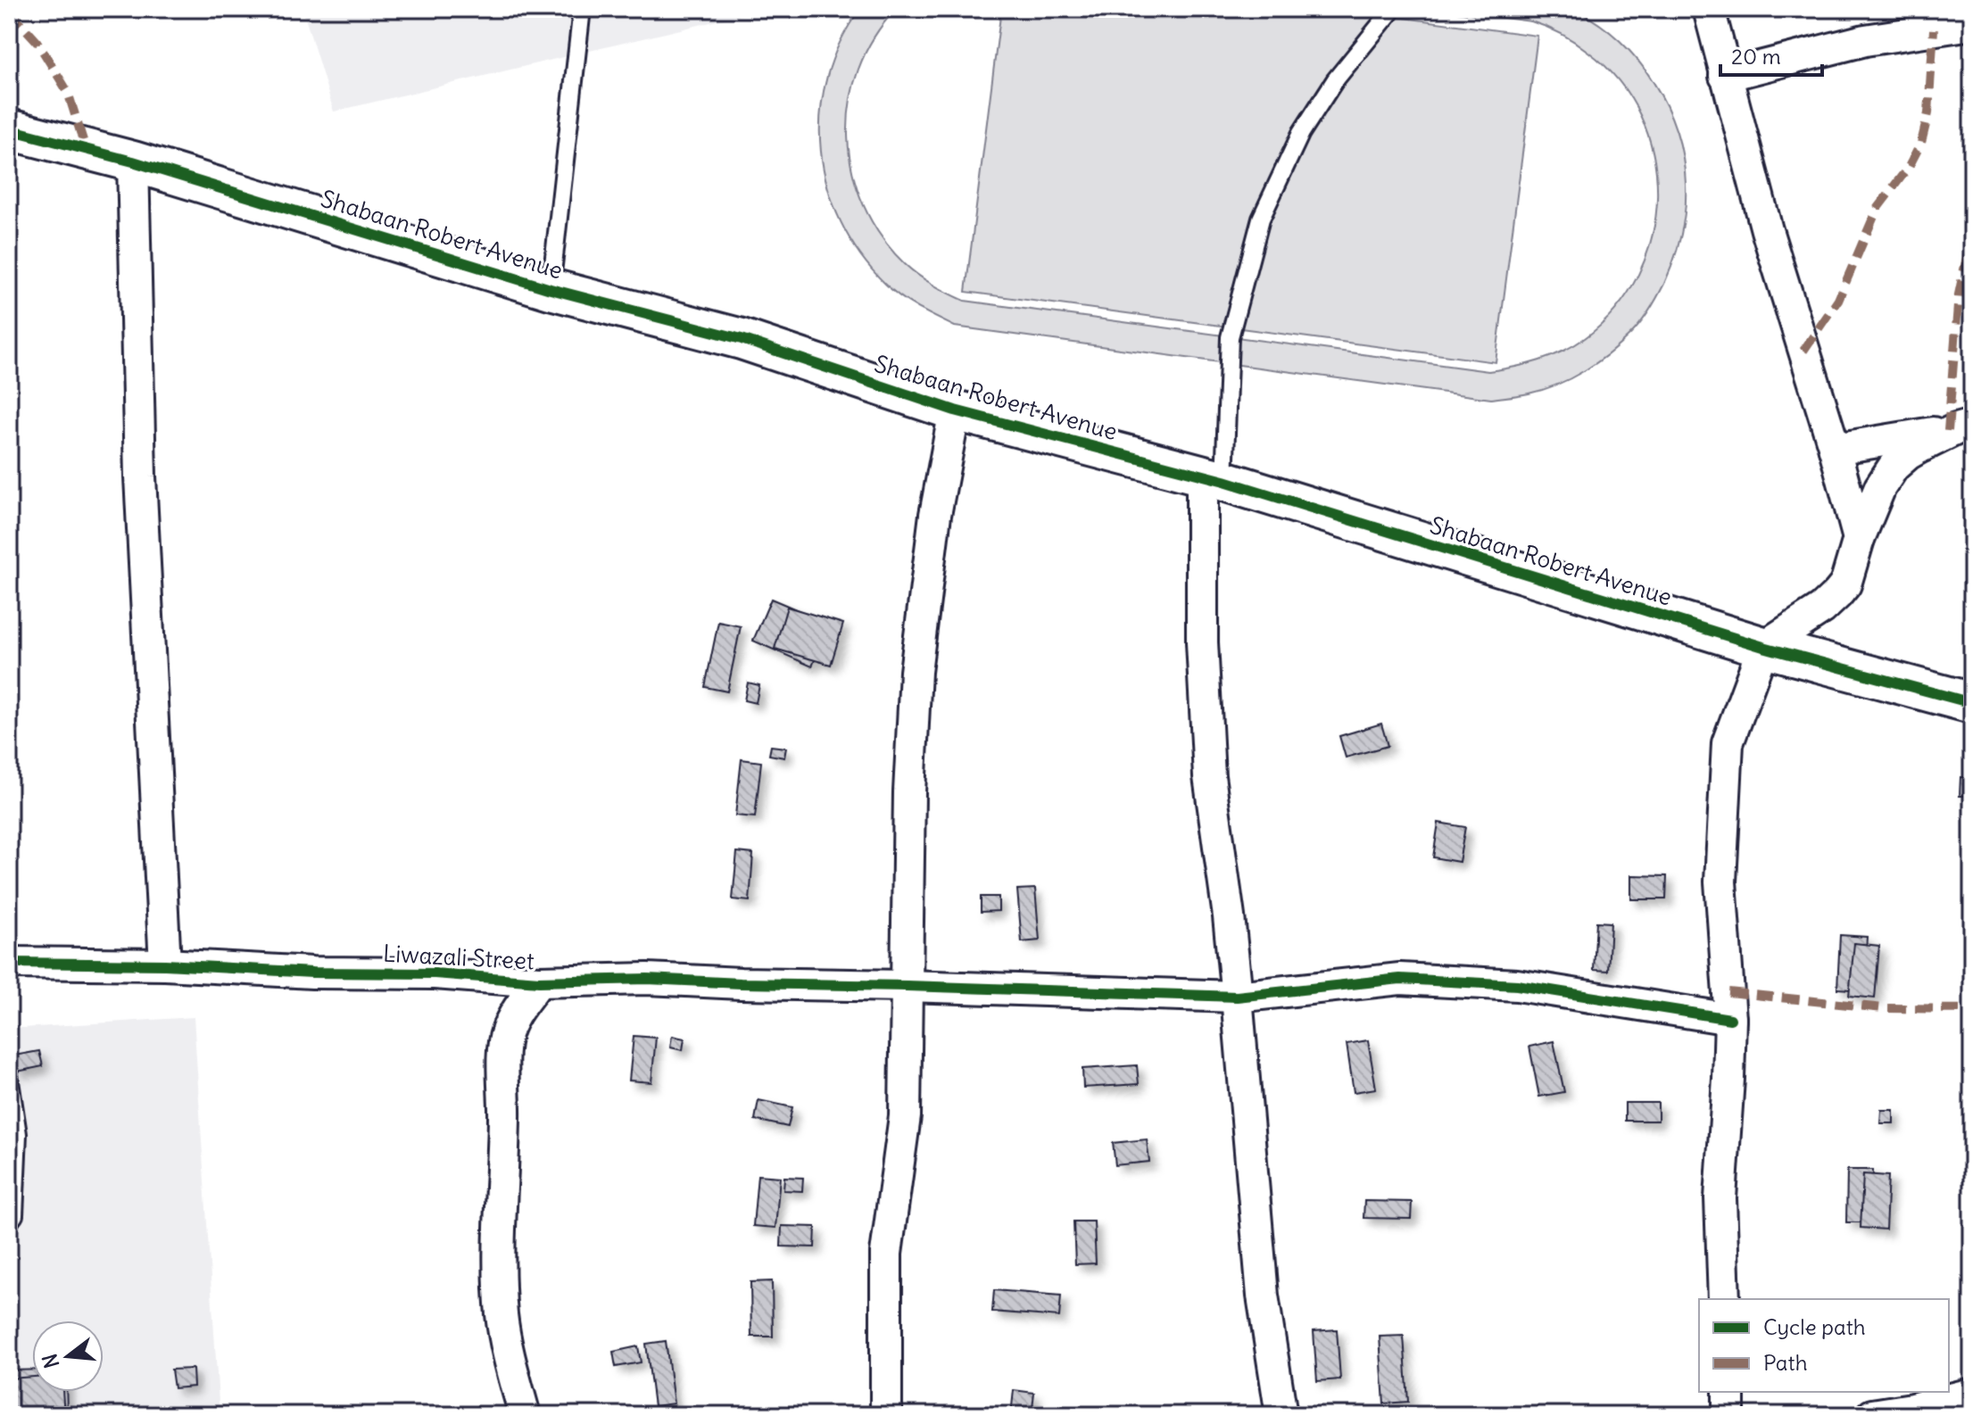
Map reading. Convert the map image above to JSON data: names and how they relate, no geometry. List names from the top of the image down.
{
  "streets": {
    "street": ["Shabaan Robert Avenue", "Liwazali Street"]
  },
  "legend": ["Cycle path", "Path"],
  "scale_bar": "20 m",
  "north": "left"
}
